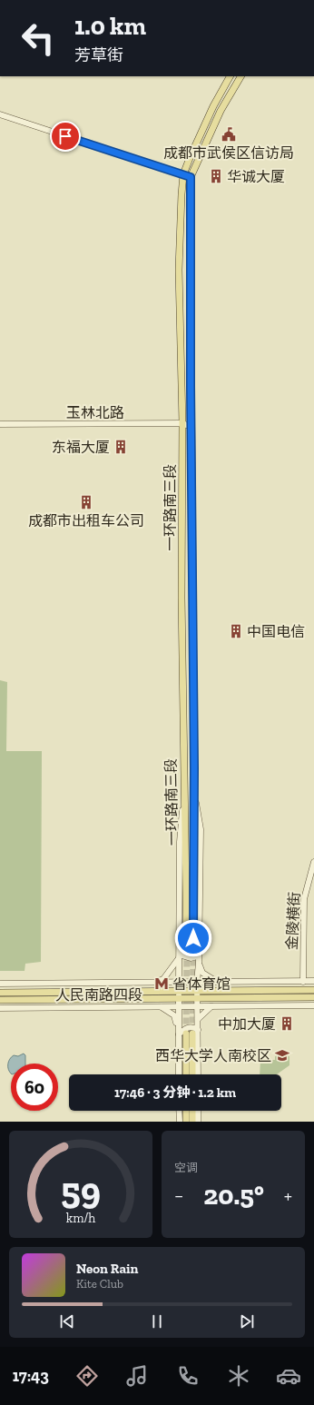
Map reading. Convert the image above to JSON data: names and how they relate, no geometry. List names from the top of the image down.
{
  "streets": {
    "main road": ["一环路南三段", "人民南路四段"],
    "street": ["玉林北路", "金陵横街"]
  },
  "crossings": [
    ["玉林北路", "一环路南三段"],
    ["金陵横街", "人民南路四段"]
  ],
  "places": {
    "public building": ["成都市武侯区信访局"],
    "building": [
      "华诚大厦",
      "东福大厦",
      "成都市出租车公司",
      "中国电信",
      "中加大厦"
    ],
    "metro station": ["省体育馆"],
    "school or university": ["西华大学人南校区"]
  },
  "page": {
    "turn": ["1.0 km", "芳草街"],
    "limit": "60",
    "trip": "17:46 · 3 分钟 · 1.2 km",
    "tile": "空调",
    "heat": ["−", "20.5°", "+"],
    "song": ["Neon Rain", "Kite Club"],
    "tabs": "17:43",
    "gauge": ["59", "km/h"]
  }
}
